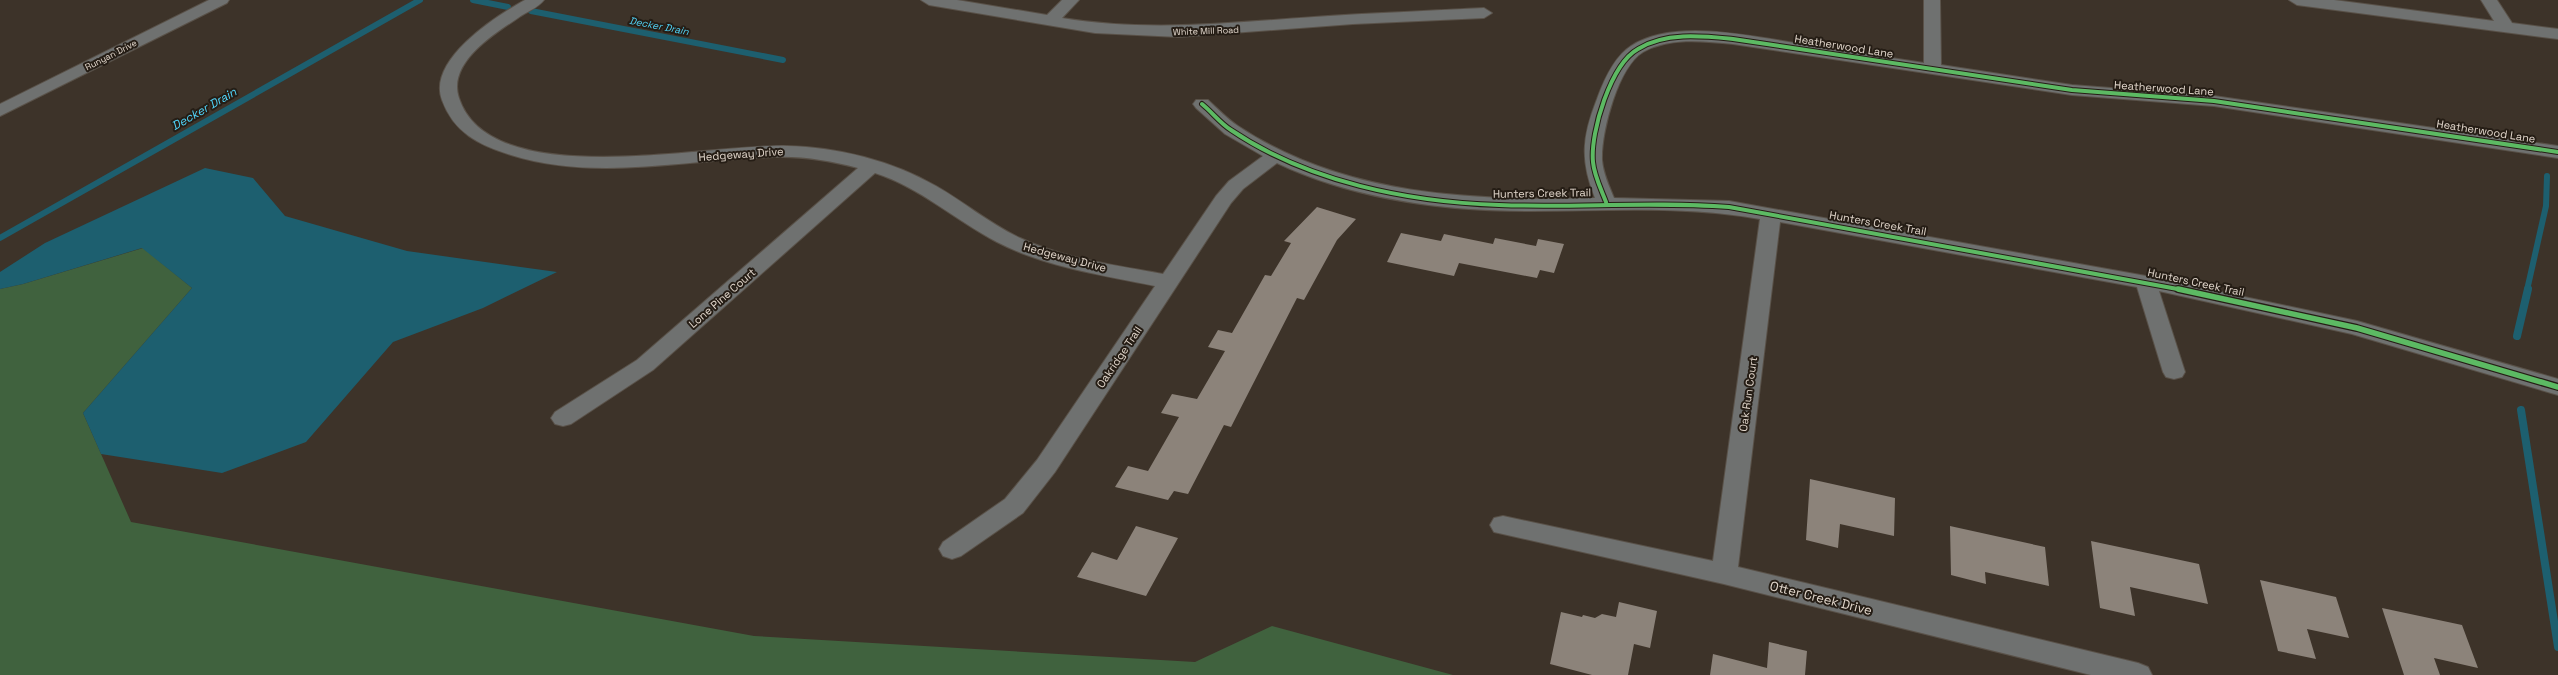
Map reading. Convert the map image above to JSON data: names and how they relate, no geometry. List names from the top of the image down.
{
  "streets": {
    "street": [
      "White Mill Road",
      "Heatherwood Lane",
      "Runyan Drive",
      "Hedgeway Drive",
      "Hunters Creek Trail",
      "Lone Pine Court",
      "Oakridge Trail",
      "Oak Run Court",
      "Otter Creek Drive"
    ]
  },
  "crossings": [
    ["Heatherwood Lane", "Hunters Creek Trail"],
    ["Hedgeway Drive", "Lone Pine Court"],
    ["Hedgeway Drive", "Oakridge Trail"],
    ["Hunters Creek Trail", "Oakridge Trail"],
    ["Hunters Creek Trail", "Oak Run Court"],
    ["Oak Run Court", "Otter Creek Drive"]
  ],
  "water": ["Decker Drain"]
}
